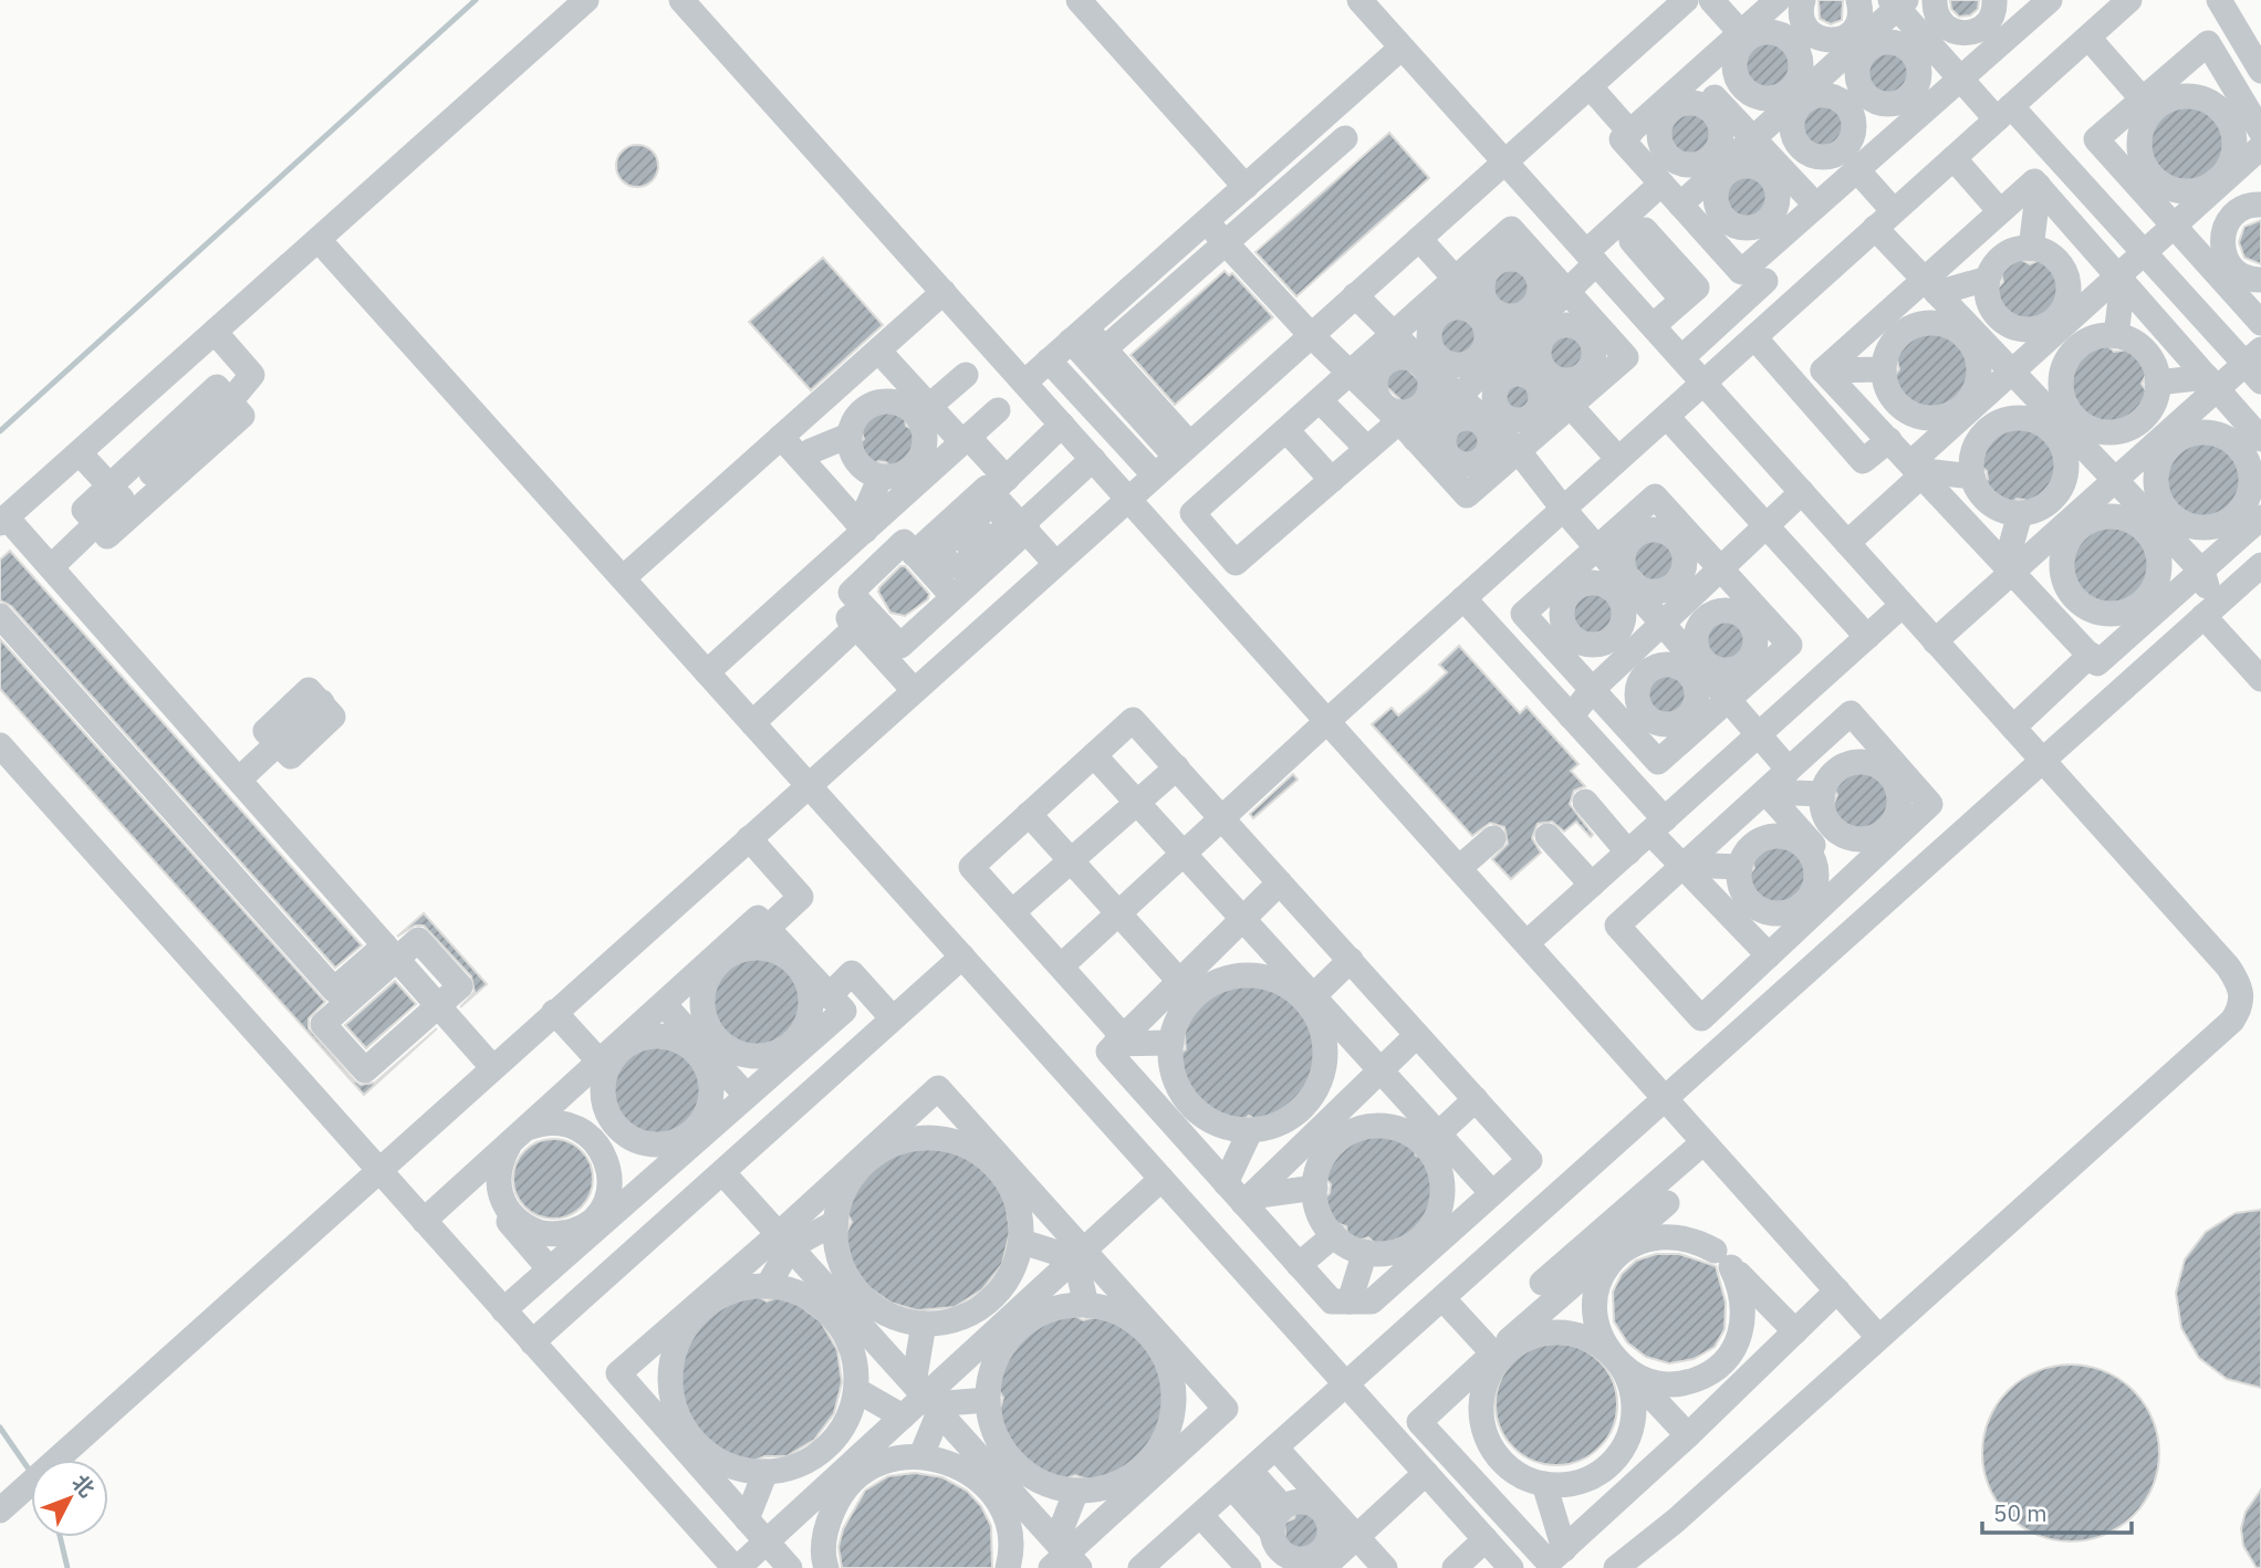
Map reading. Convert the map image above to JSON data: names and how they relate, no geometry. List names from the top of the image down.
{
  "scale_bar": "50 m",
  "north": "top right"
}
